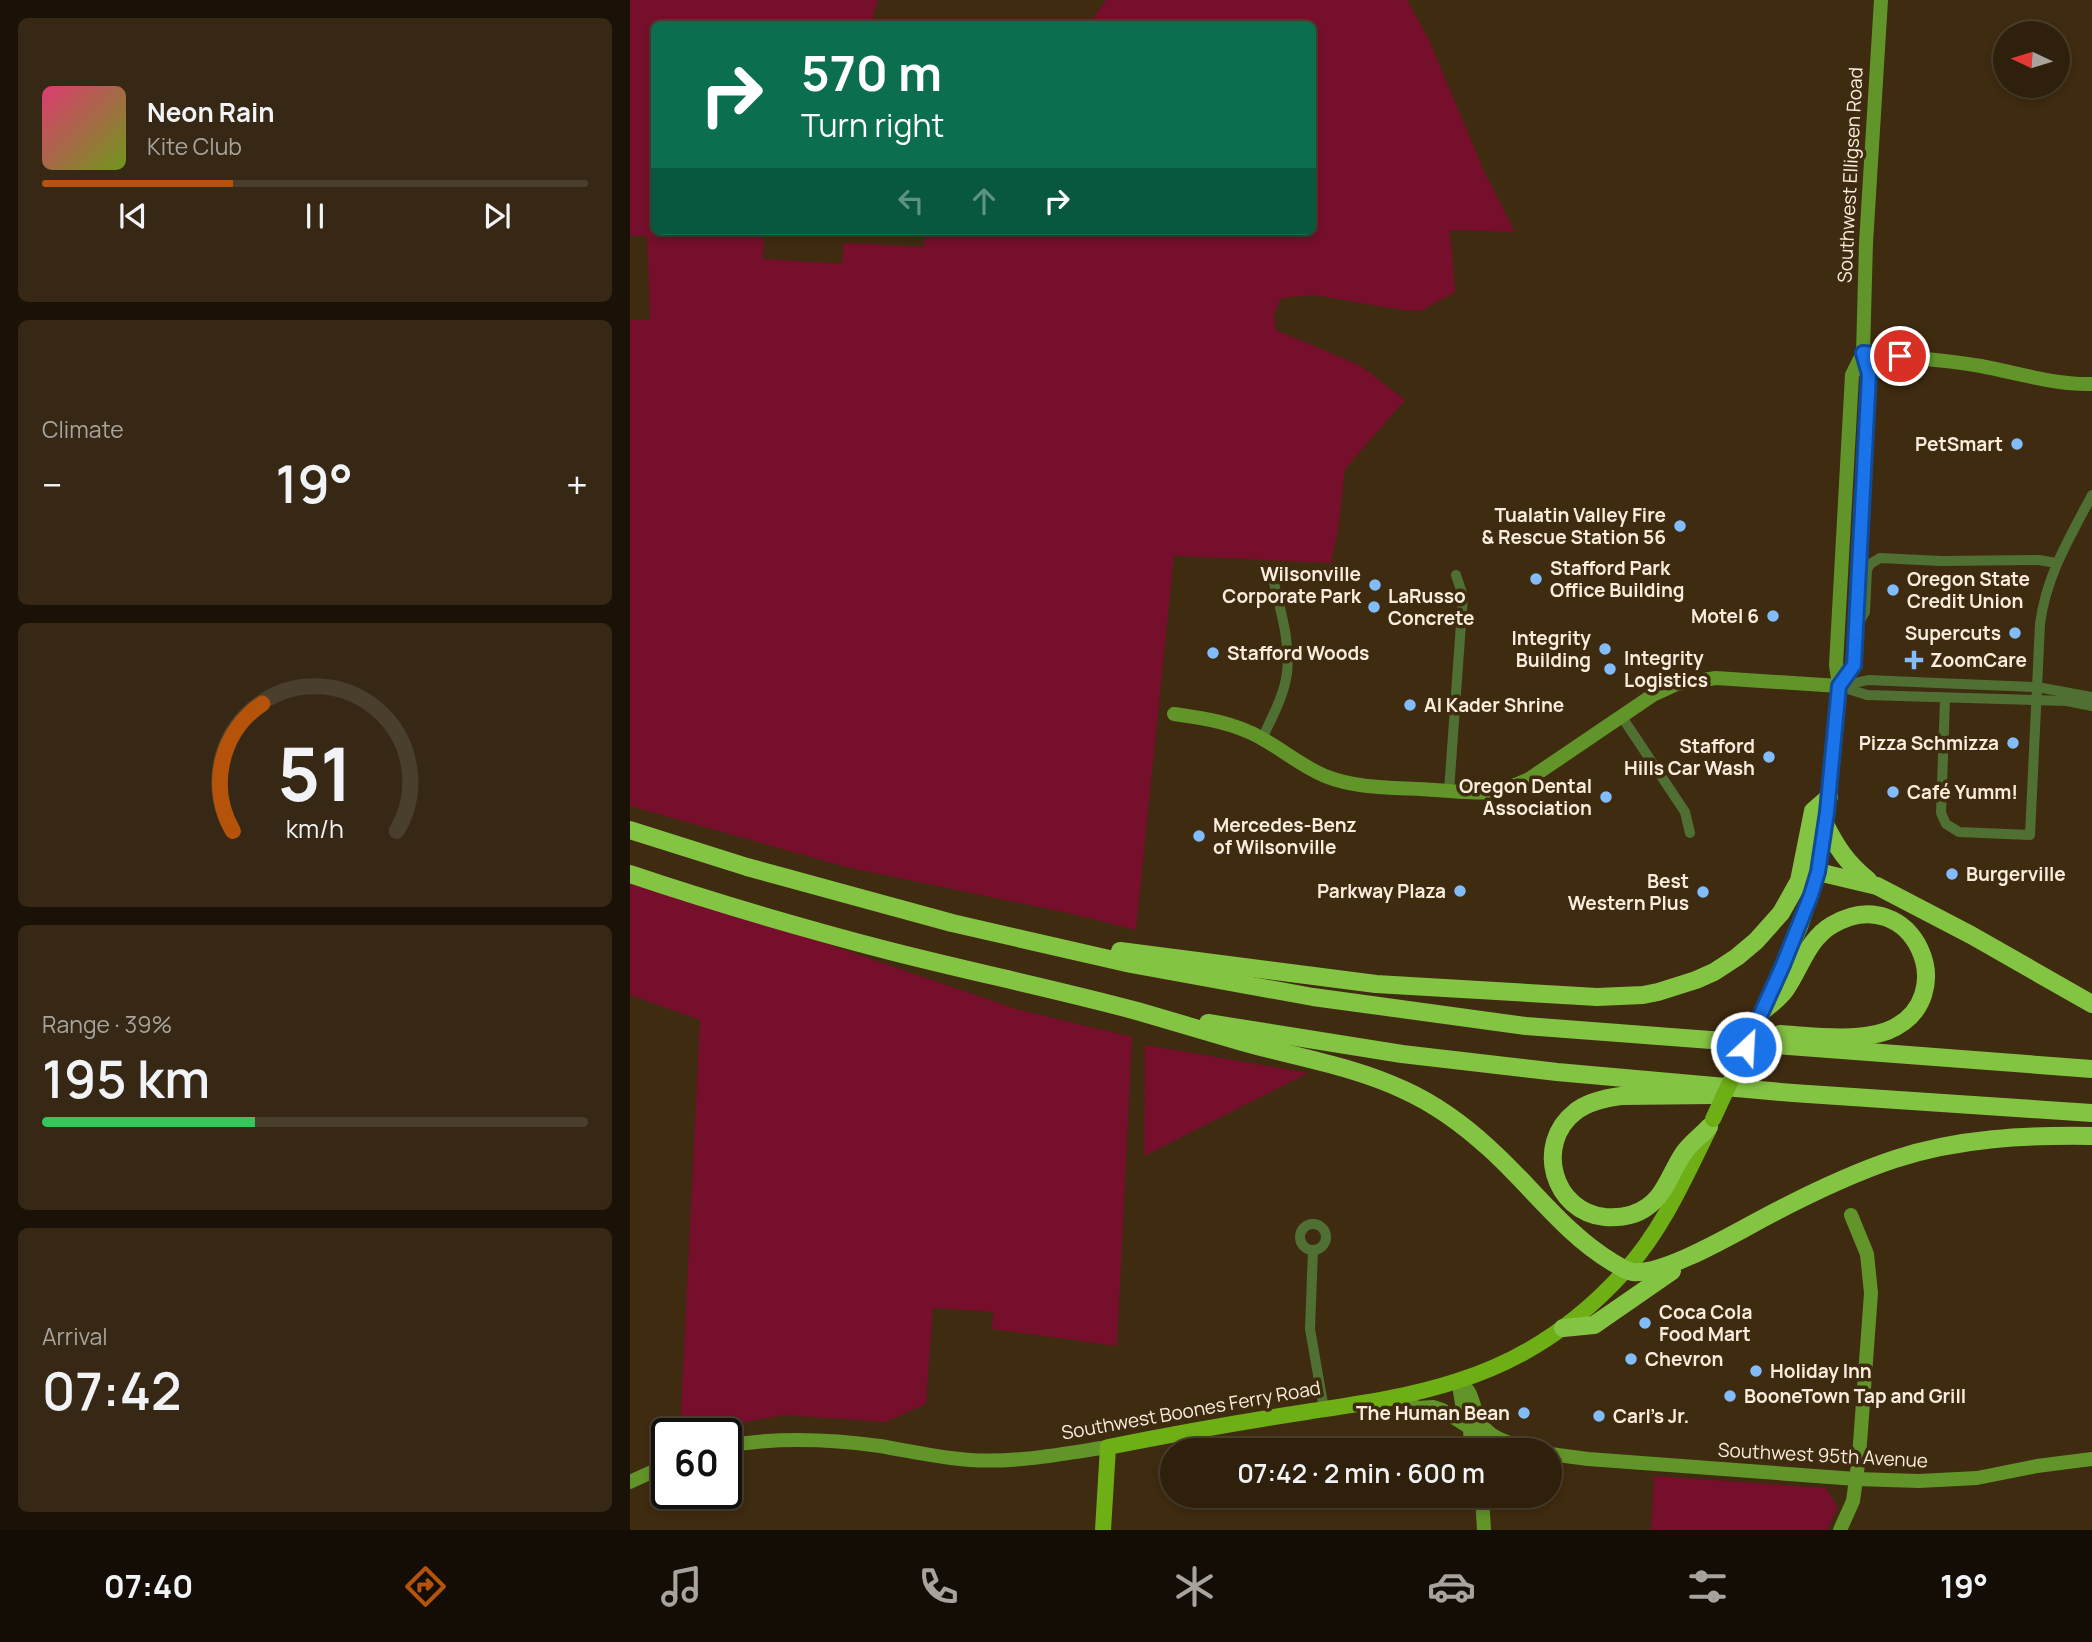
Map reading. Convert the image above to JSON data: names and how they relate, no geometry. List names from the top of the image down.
{
  "streets": {
    "main road": ["Southwest Elligsen Road", "Southwest Boones Ferry Road", "Southwest 95th Avenue"]
  },
  "crossings": [
    ["Southwest Elligsen Road", "Southwest Boones Ferry Road"]
  ],
  "places": {
    "other": [
      "PetSmart",
      "Tualatin Valley Fire & Rescue Station 56",
      "Stafford Park Office Building",
      "Wilsonville Corporate Park",
      "Oregon State Credit Union",
      "LaRusso Concrete",
      "Motel 6",
      "Supercuts",
      "Integrity Building",
      "Stafford Woods",
      "Integrity Logistics",
      "Al Kader Shrine",
      "Pizza Schmizza",
      "Stafford Hills Car Wash",
      "Café Yumm!",
      "Oregon Dental Association",
      "Mercedes-Benz of Wilsonville",
      "Burgerville",
      "Parkway Plaza",
      "Best Western Plus",
      "Coca Cola Food Mart",
      "Chevron",
      "Holiday Inn",
      "BooneTown Tap and Grill",
      "The Human Bean",
      "Carl's Jr."
    ],
    "health": ["ZoomCare"]
  },
  "north": "left",
  "page": {
    "turn": ["570 m", "Turn right"],
    "song": ["Neon Rain", "Kite Club"],
    "tile": [
      "Climate",
      ["Range · 39%", "195 km"],
      ["Arrival", "07:42"]
    ],
    "heat": ["−", "19°", "+"],
    "limit": "60",
    "trip": "07:42 · 2 min · 600 m",
    "tabs": ["07:40", "19°"],
    "gauge": ["51", "km/h"]
  }
}
